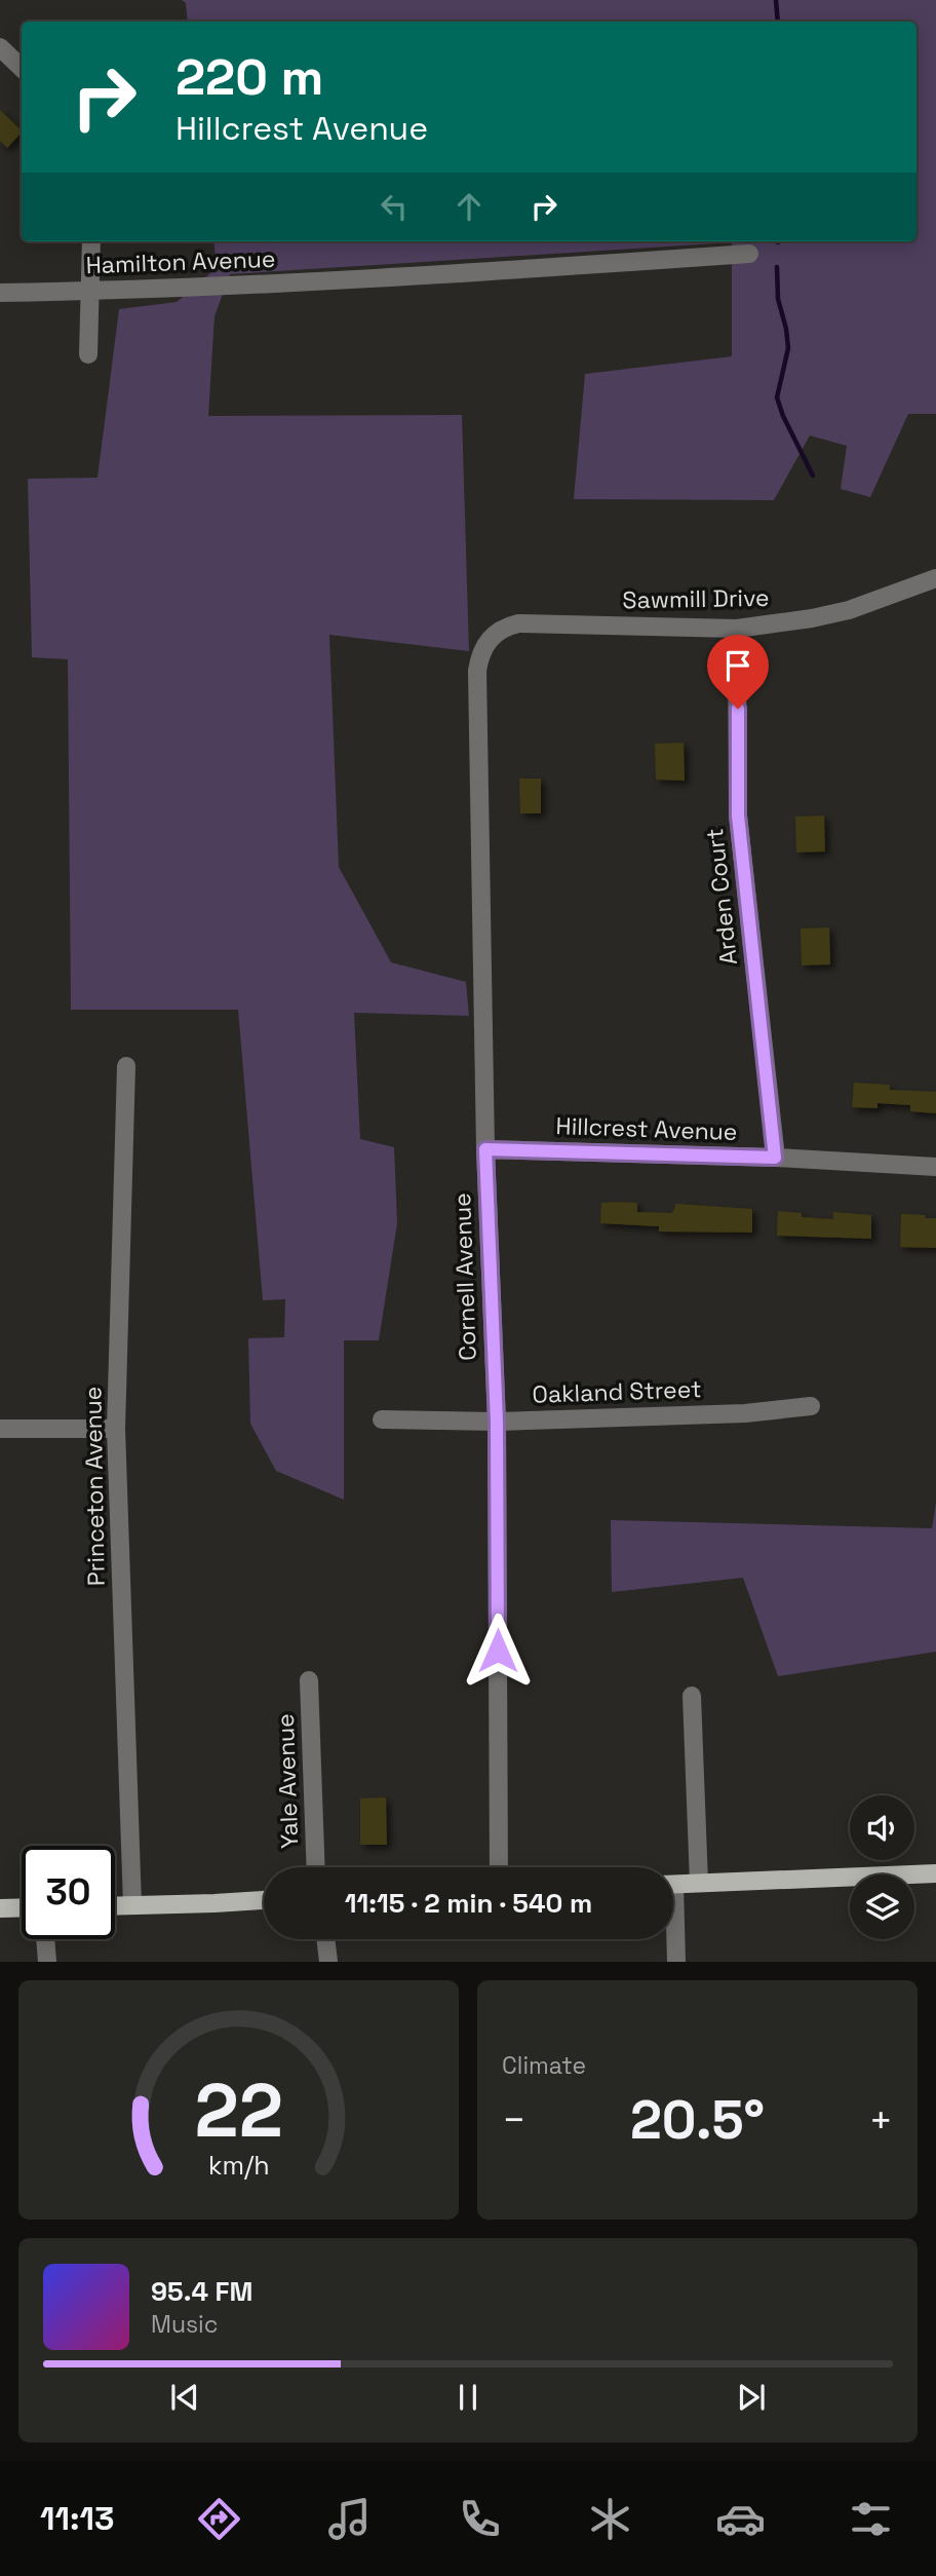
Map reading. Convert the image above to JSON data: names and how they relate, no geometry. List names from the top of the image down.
{
  "streets": {
    "street": [
      "Hamilton Avenue",
      "Sawmill Drive",
      "Arden Court",
      "Hillcrest Avenue",
      "Cornell Avenue",
      "Oakland Street",
      "Princeton Avenue",
      "Yale Avenue"
    ]
  },
  "crossings": [
    ["Sawmill Drive", "Arden Court"],
    ["Sawmill Drive", "Cornell Avenue"],
    ["Arden Court", "Hillcrest Avenue"],
    ["Hillcrest Avenue", "Cornell Avenue"],
    ["Cornell Avenue", "Oakland Street"]
  ],
  "page": {
    "turn": ["220 m", "Hillcrest Avenue"],
    "limit": "30",
    "trip": "11:15 · 2 min · 540 m",
    "tile": "Climate",
    "heat": ["−", "20.5°", "+"],
    "song": ["95.4 FM", "Music"],
    "tabs": "11:13",
    "gauge": ["22", "km/h"]
  }
}
